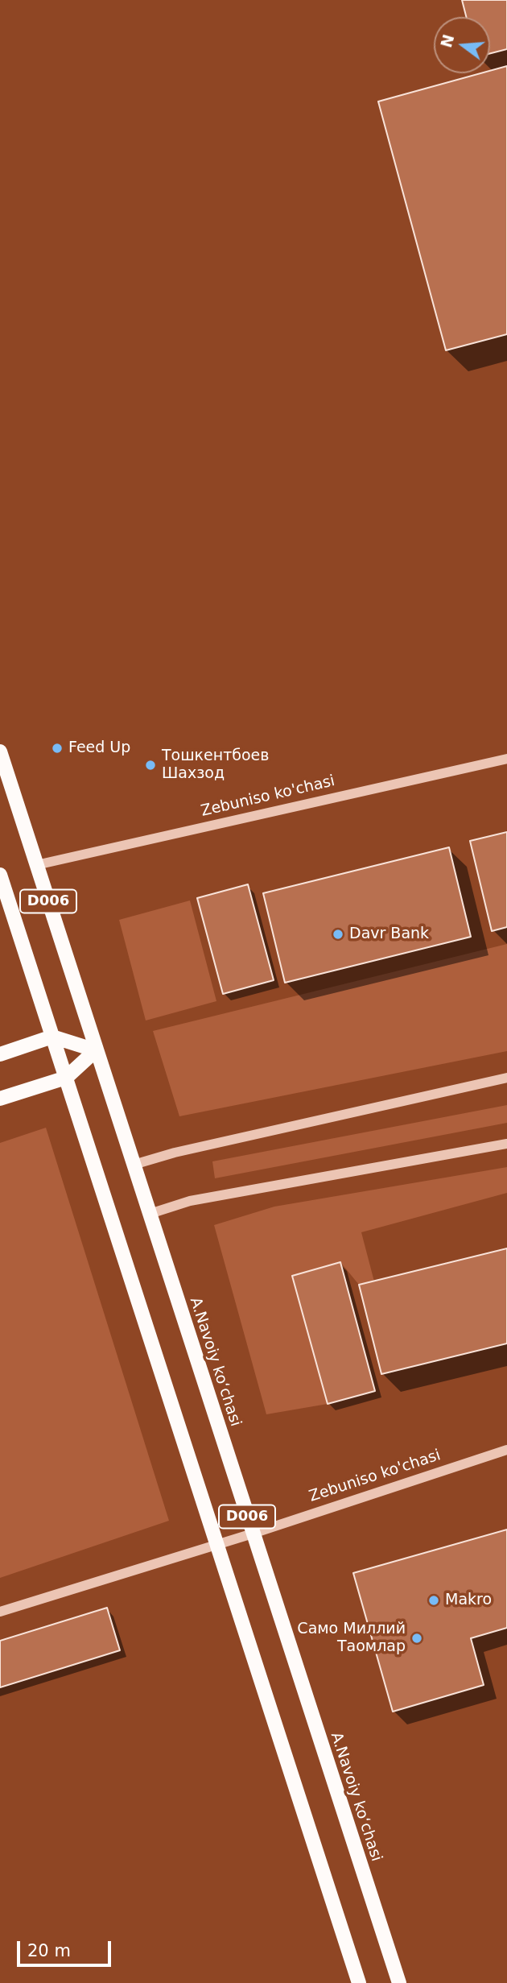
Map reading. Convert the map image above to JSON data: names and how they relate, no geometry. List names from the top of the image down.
{
  "streets": {
    "main road": ["D006", "A.Navoiy ko‘chasi"],
    "street": ["Zebuniso ko'chasi"]
  },
  "crossings": [
    ["Zebuniso ko'chasi", "D006"],
    ["Zebuniso ko'chasi", "A.Navoiy ko‘chasi"]
  ],
  "places": [
    "Feed Up",
    "Тошкентбоев Шахзод",
    "Davr Bank",
    "Makro",
    "Само Миллий Таомлар"
  ],
  "scale_bar": "20 m",
  "north": "left"
}
